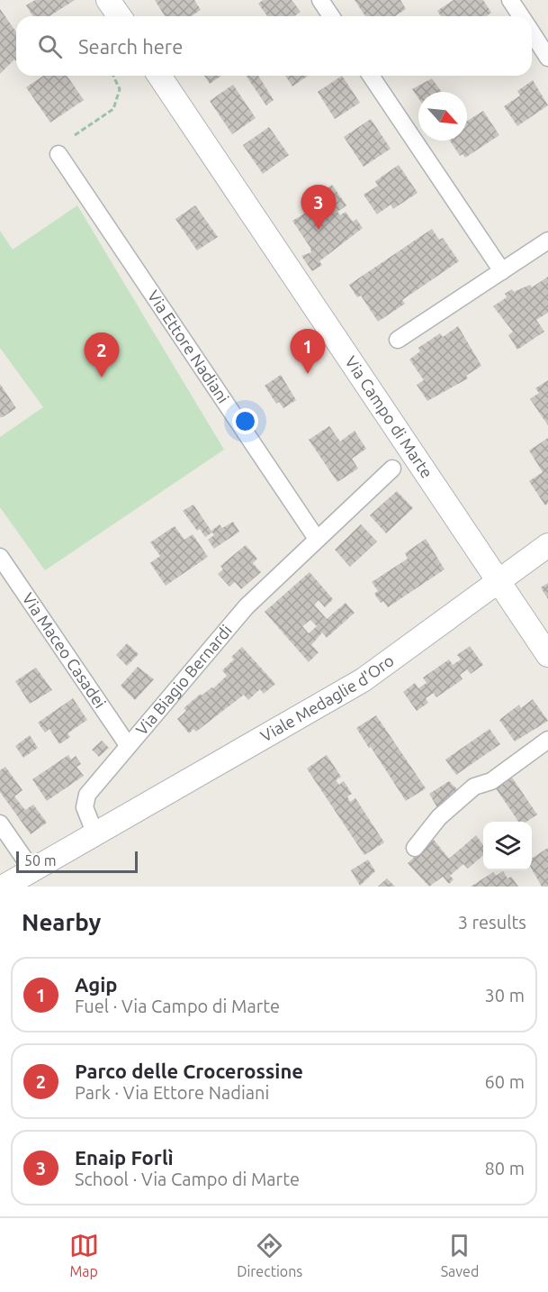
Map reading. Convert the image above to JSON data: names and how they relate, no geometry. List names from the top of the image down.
{
  "streets": {
    "main road": ["Via Campo di Marte", "Viale Medaglie d'Oro"],
    "street": ["Via Ettore Nadiani", "Via Maceo Casadei", "Via Biagio Bernardi"]
  },
  "crossings": [
    ["Via Ettore Nadiani", "Via Biagio Bernardi"],
    ["Via Campo di Marte", "Viale Medaglie d'Oro"],
    ["Via Maceo Casadei", "Via Biagio Bernardi"],
    ["Via Biagio Bernardi", "Viale Medaglie d'Oro"]
  ],
  "scale_bar": "50 m",
  "north": "bottom right",
  "page": {
    "search": "Search here",
    "pins": ["3", "1", "2"],
    "scale": "50 m",
    "heading": ["Nearby", "3 results"],
    "list": [
      {
        "mark": "1",
        "name": "Agip",
        "note": "Fuel · Via Campo di Marte",
        "value": "30 m"
      },
      {
        "mark": "2",
        "name": "Parco delle Crocerossine",
        "note": "Park · Via Ettore Nadiani",
        "value": "60 m"
      },
      {
        "mark": "3",
        "name": "Enaip Forlì",
        "note": "School · Via Campo di Marte",
        "value": "80 m"
      }
    ],
    "nav": ["Map", "Directions", "Saved"]
  }
}
